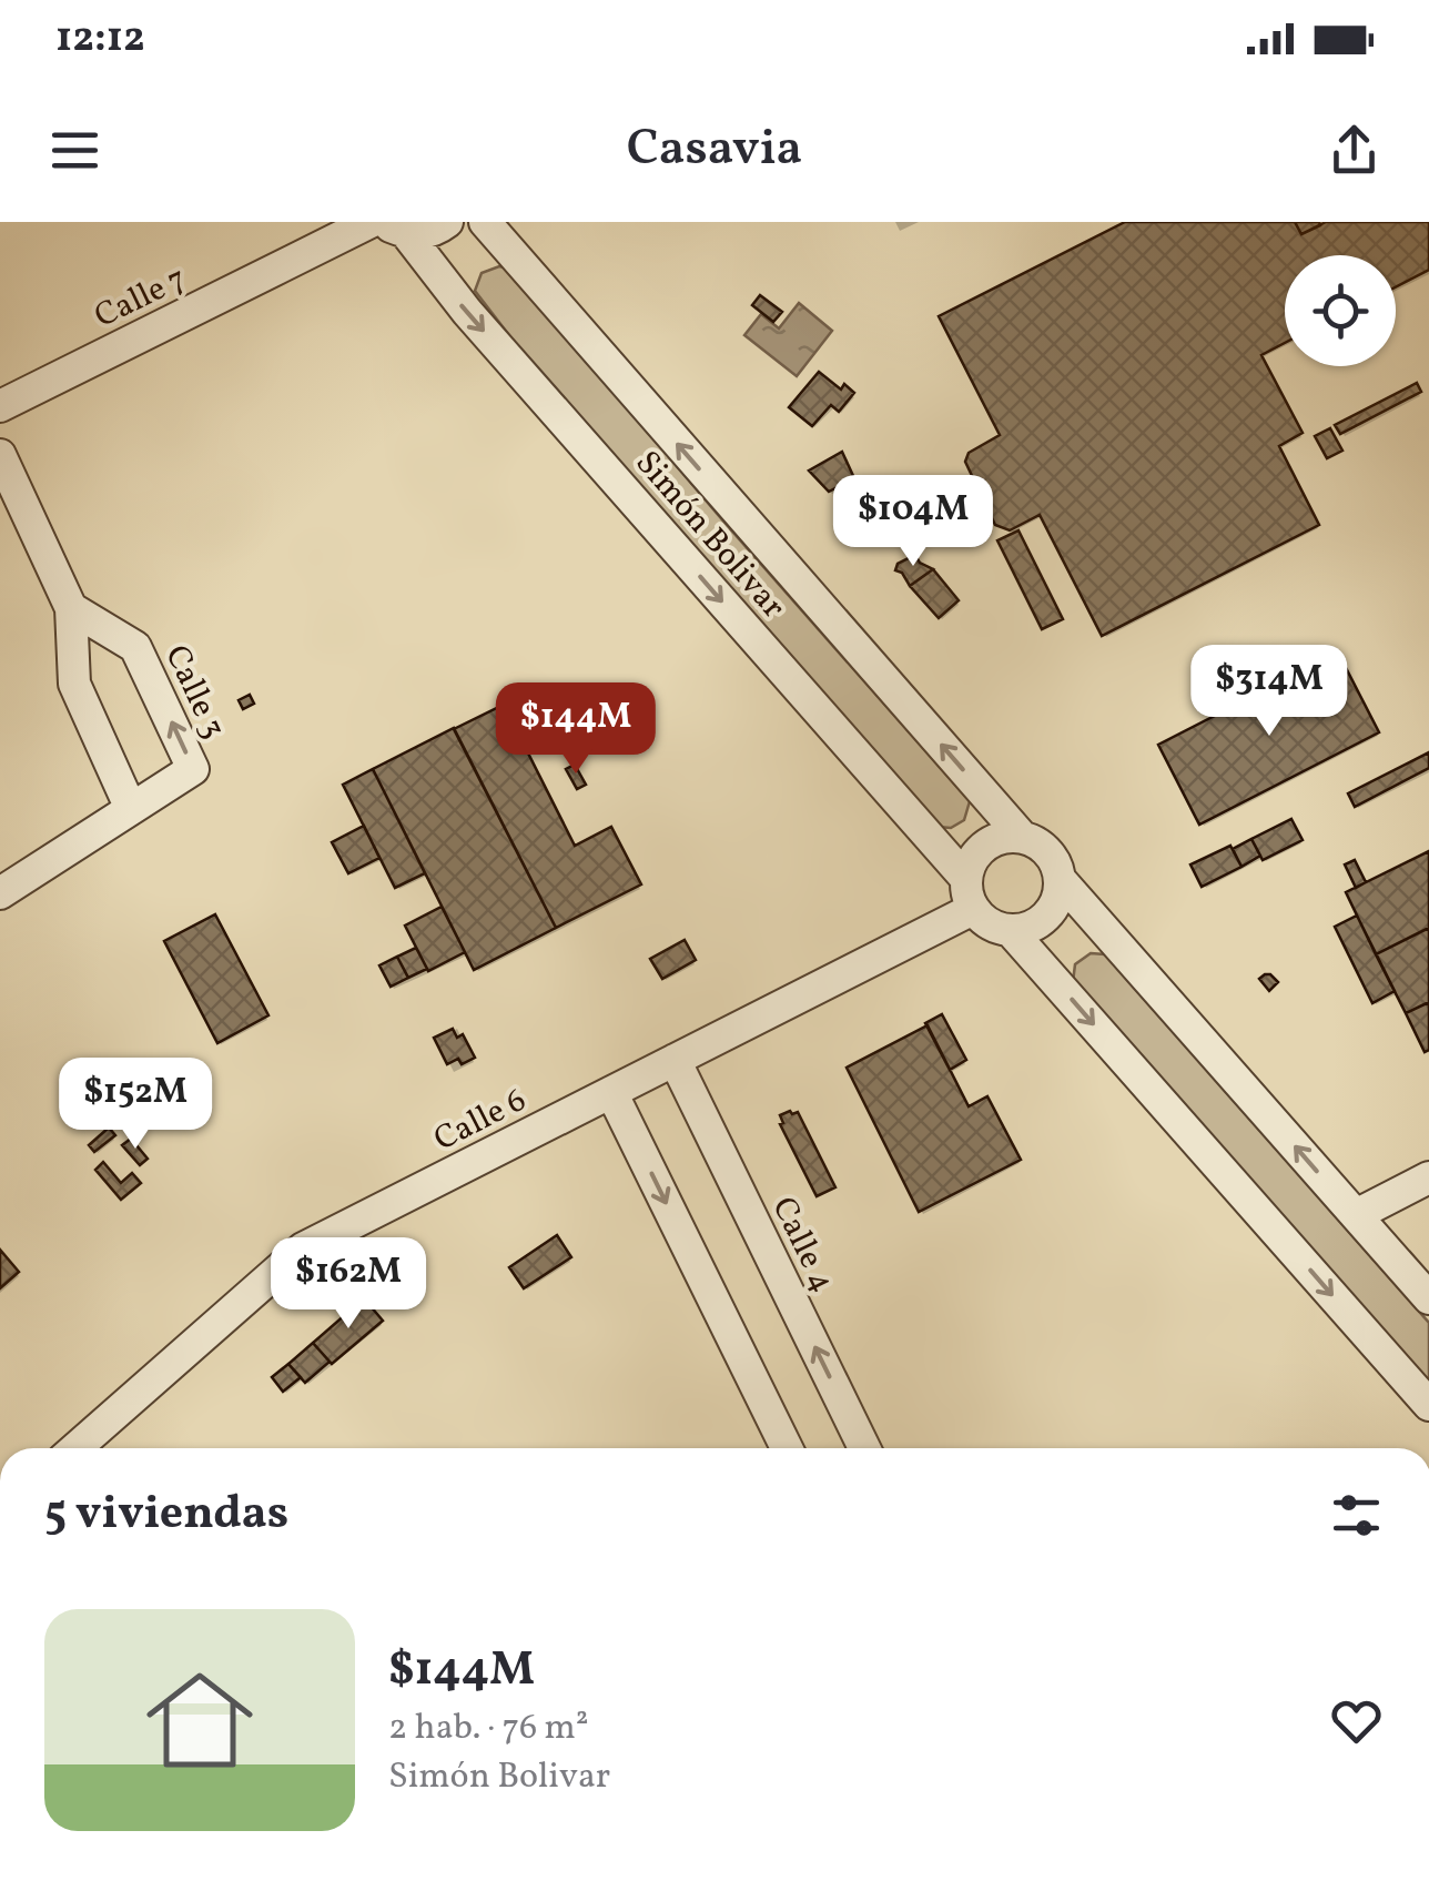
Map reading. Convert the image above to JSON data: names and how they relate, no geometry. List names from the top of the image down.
{
  "streets": {
    "street": [
      "Calle 7",
      "Simón Bolivar",
      "Calle 3",
      "Calle 6",
      "Calle 4"
    ]
  },
  "crossings": [
    ["Simón Bolivar", "Calle 6"],
    ["Calle 6", "Calle 4"]
  ],
  "page": {
    "status": "12:12",
    "header": "Casavia",
    "price": [
      "$104M",
      "$314M",
      "$144M",
      "$152M",
      "$162M"
    ],
    "heading": "5 viviendas",
    "list": [
      {
        "name": "$144M",
        "note": "2 hab. · 76 m² · Simón Bolivar"
      }
    ]
  }
}
